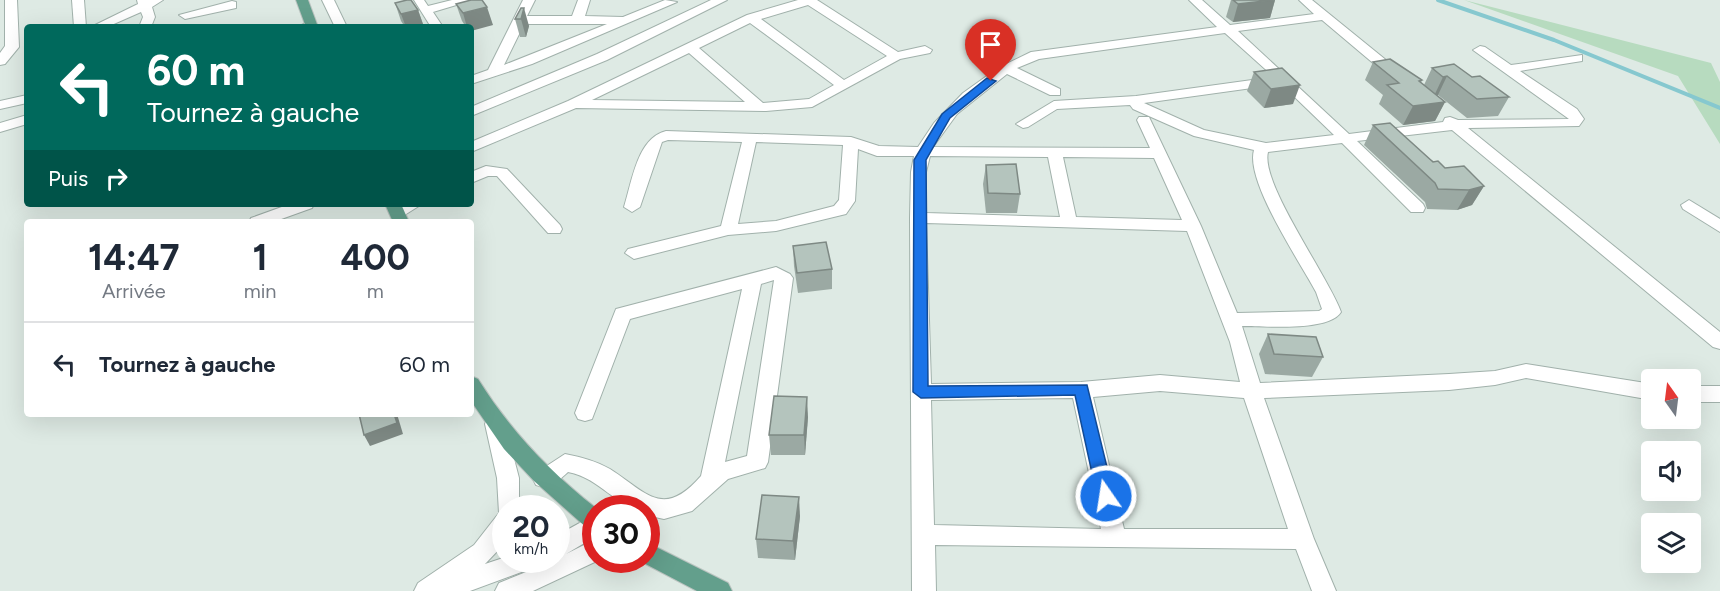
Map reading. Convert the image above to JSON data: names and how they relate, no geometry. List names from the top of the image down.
{
  "north": "top",
  "page": {
    "turn": ["60 m", "Tournez à gauche"],
    "then": "Puis",
    "eta": [
      "14:47",
      "Arrivée",
      "1",
      "min",
      "400",
      "m"
    ],
    "list": [
      {
        "name": "Tournez à gauche",
        "value": "60 m"
      }
    ],
    "speed": "20 km/h",
    "limit": "30"
  }
}
